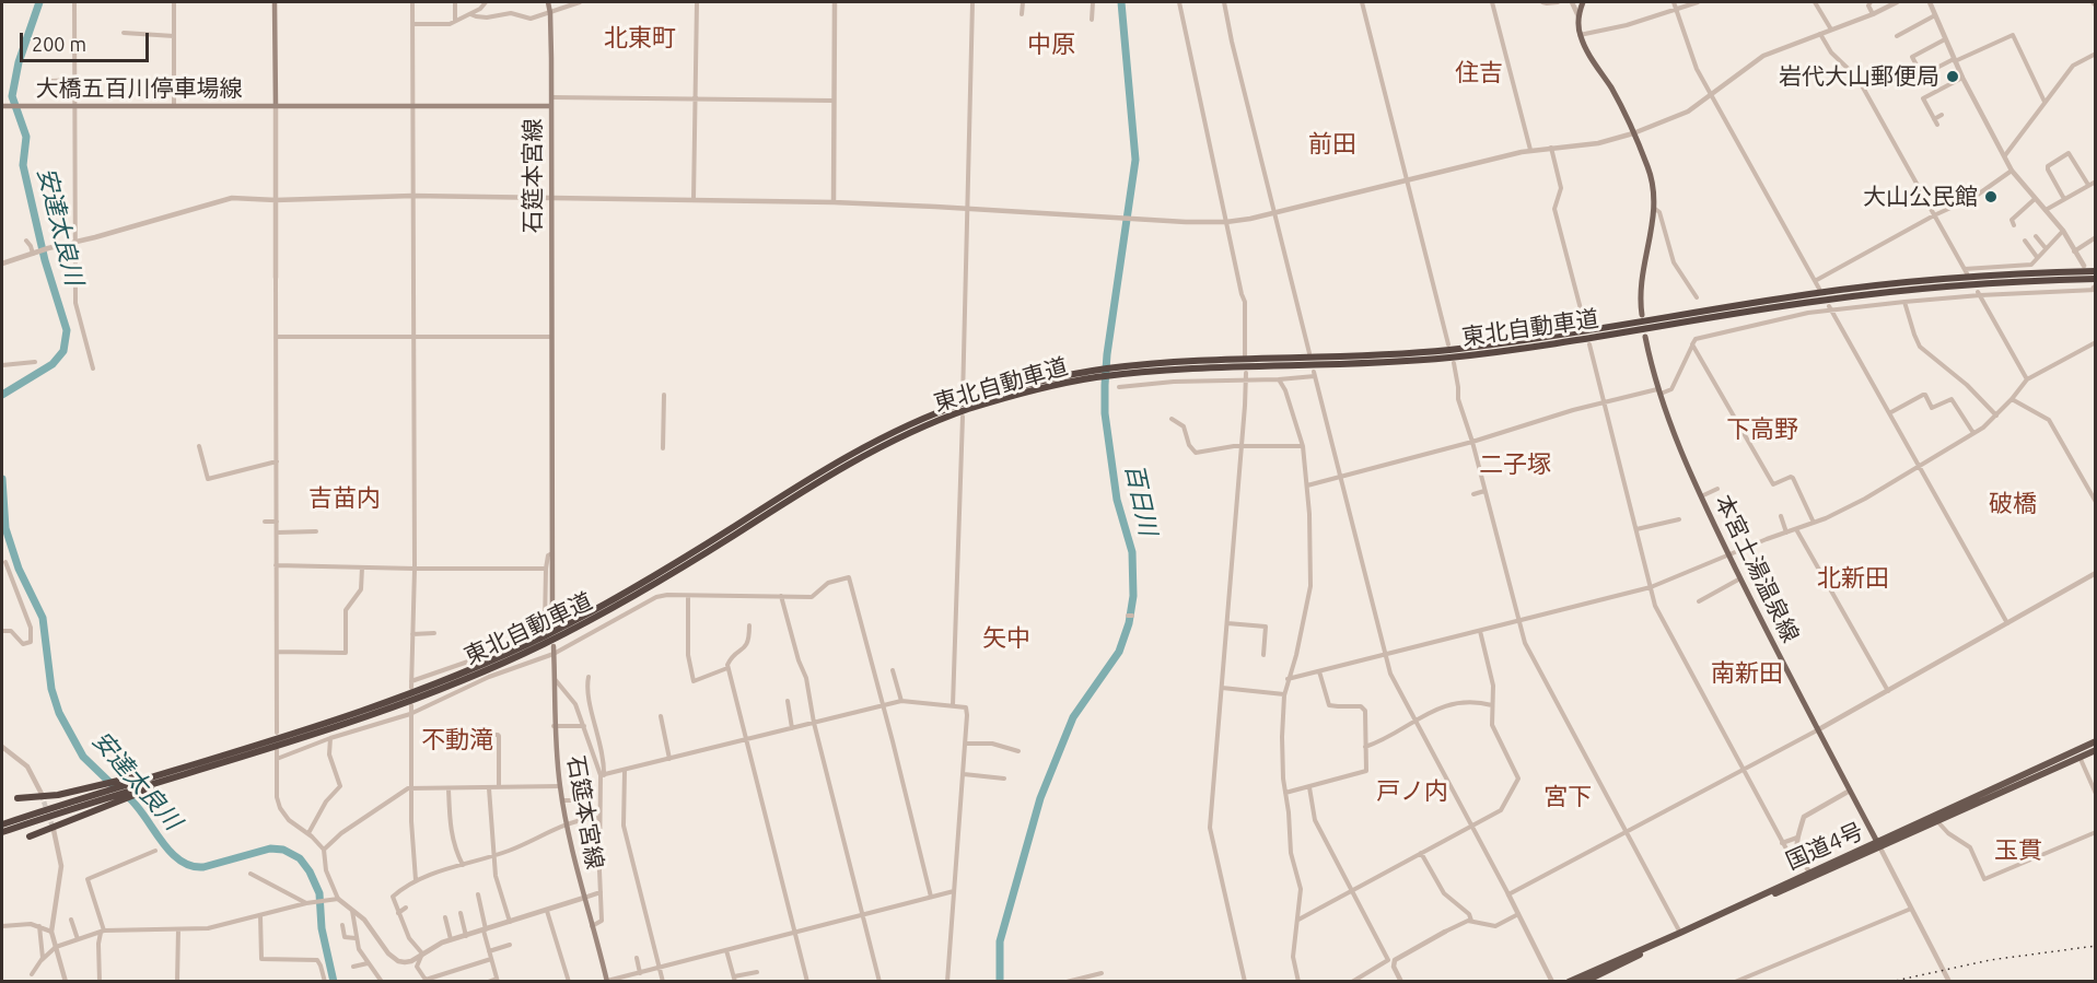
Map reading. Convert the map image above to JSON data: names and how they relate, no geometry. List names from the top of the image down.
{
  "streets": {
    "highway": ["東北自動車道", "国道4号"],
    "main road": ["大橋五百川停車場線", "石筵本宮線", "本宮土湯温泉線"]
  },
  "crossings": [
    ["大橋五百川停車場線", "石筵本宮線"],
    ["本宮土湯温泉線", "国道4号"]
  ],
  "districts": [
    "北東町",
    "中原",
    "住吉",
    "前田",
    "下高野",
    "二子塚",
    "吉苗内",
    "破橋",
    "北新田",
    "矢中",
    "南新田",
    "不動滝",
    "戸ノ内",
    "宮下",
    "玉貫"
  ],
  "water": ["安達太良川", "百日川"],
  "places": ["岩代大山郵便局", "大山公民館"],
  "scale_bar": "200 m"
}
